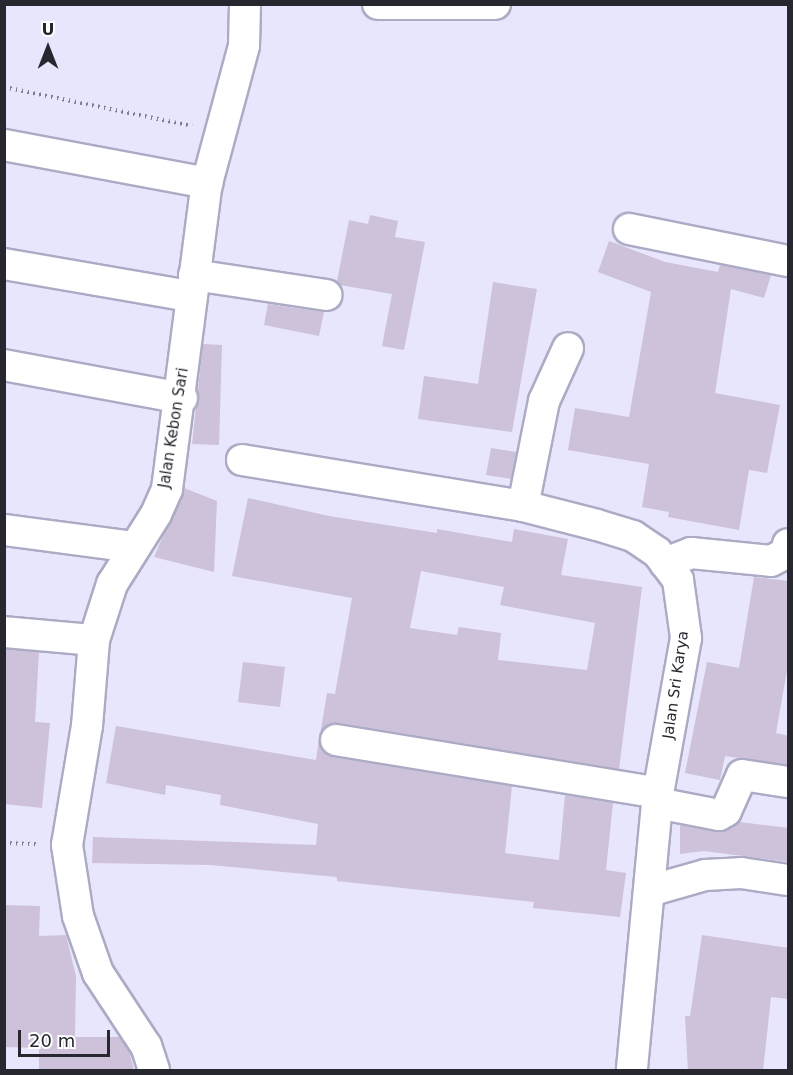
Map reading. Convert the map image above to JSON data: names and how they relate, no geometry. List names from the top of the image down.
{
  "streets": {
    "street": ["Jalan Kebon Sari", "Jalan Sri Karya"]
  },
  "scale_bar": "20 m",
  "north": "top"
}
